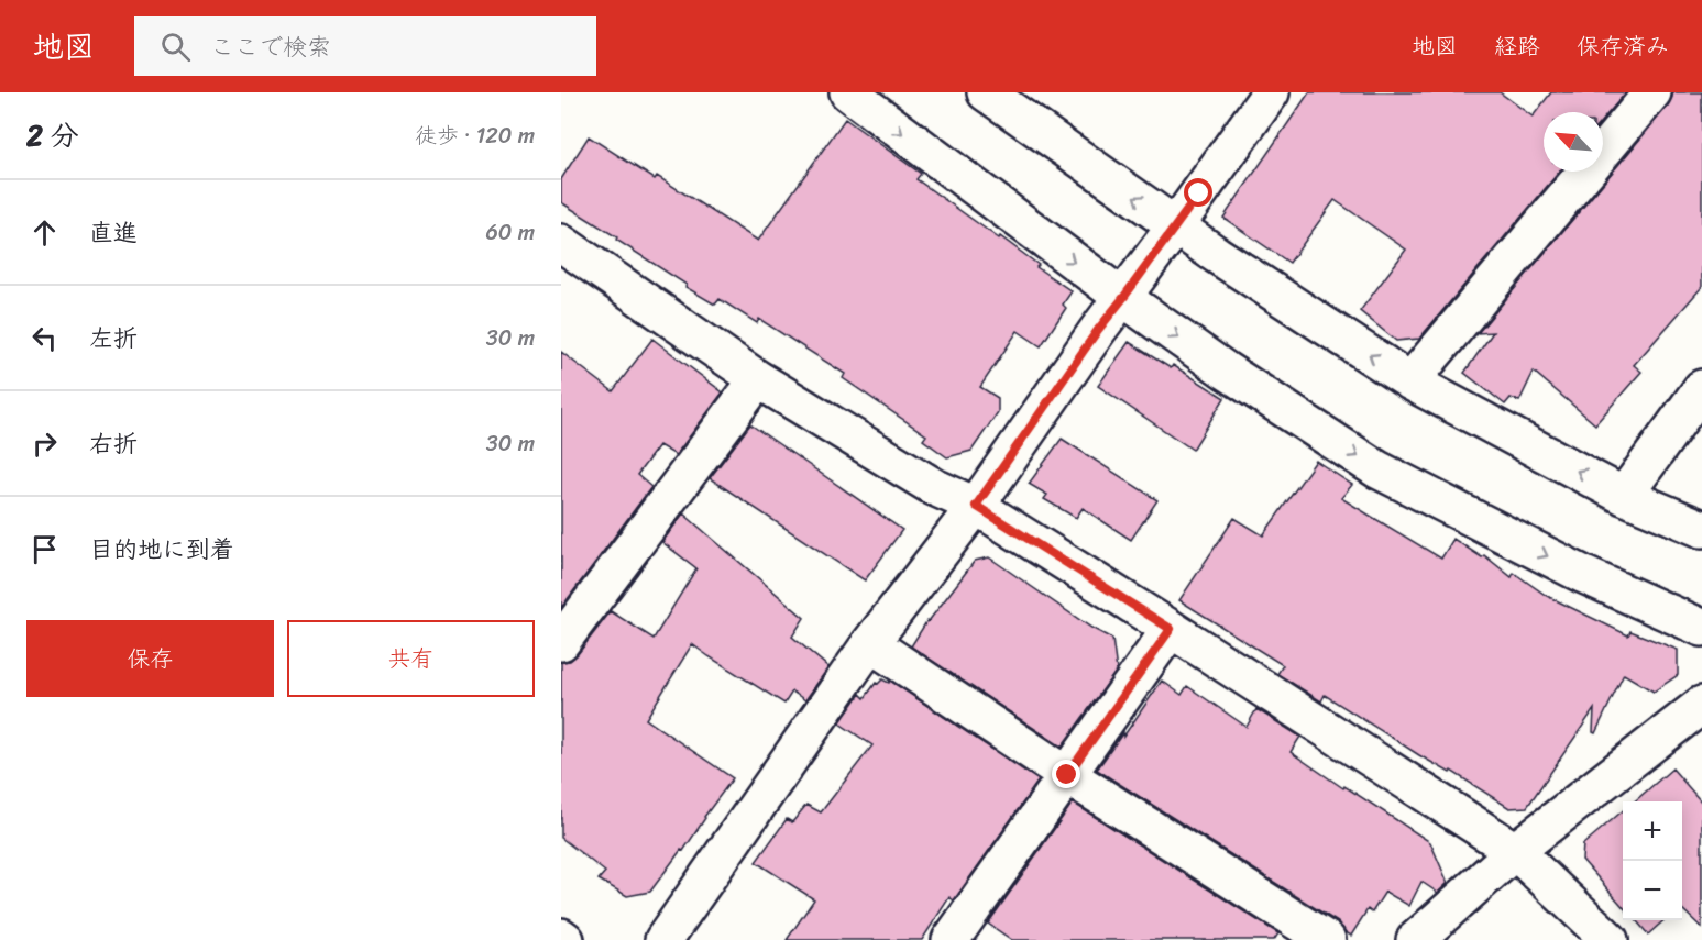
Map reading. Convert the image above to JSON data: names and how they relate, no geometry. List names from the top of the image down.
{
  "north": "top left",
  "page": {
    "header": "地図",
    "search": "ここで検索",
    "nav": ["地図", "経路", "保存済み"],
    "heading": ["2 分", "徒歩 · 120 m"],
    "list": [
      ["直進", "60 m"],
      ["左折", "30 m"],
      ["右折", "30 m"],
      "目的地に到着"
    ],
    "buttons": ["保存", "共有"],
    "map_buttons": ["+", "−"]
  }
}
